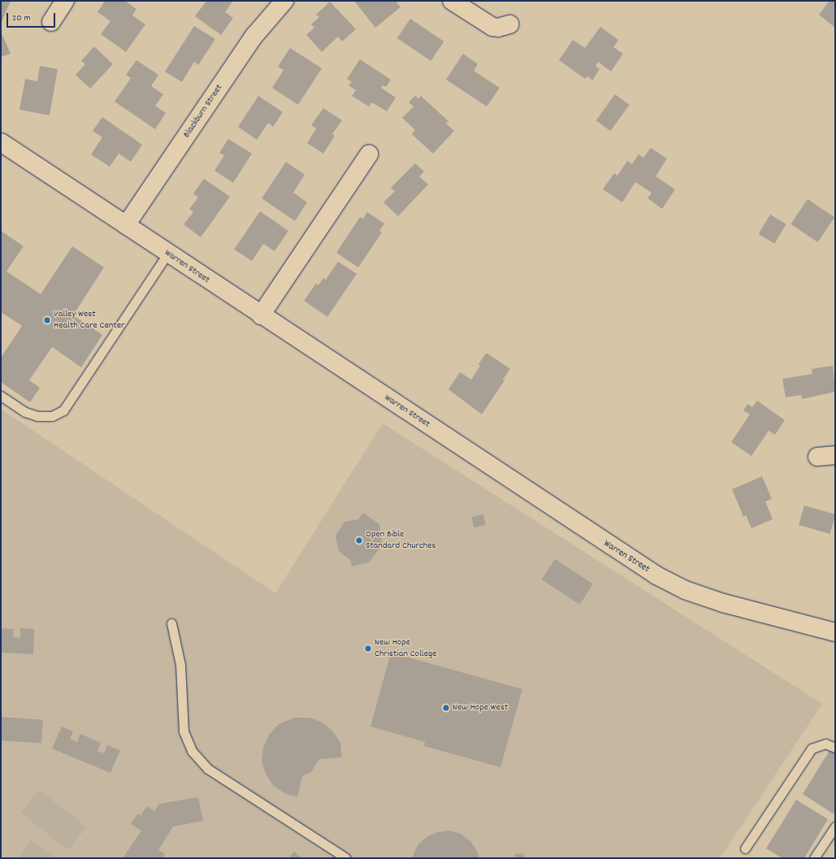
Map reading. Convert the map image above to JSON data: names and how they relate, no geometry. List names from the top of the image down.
{
  "streets": {
    "street": ["Blackburn Street", "Warren Street"]
  },
  "crossings": [
    ["Blackburn Street", "Warren Street"]
  ],
  "places": [
    "Valley West Health Care Center",
    "Open Bible Standard Churches",
    "New Hope Christian College",
    "New Hope West"
  ],
  "scale_bar": "20 m"
}
